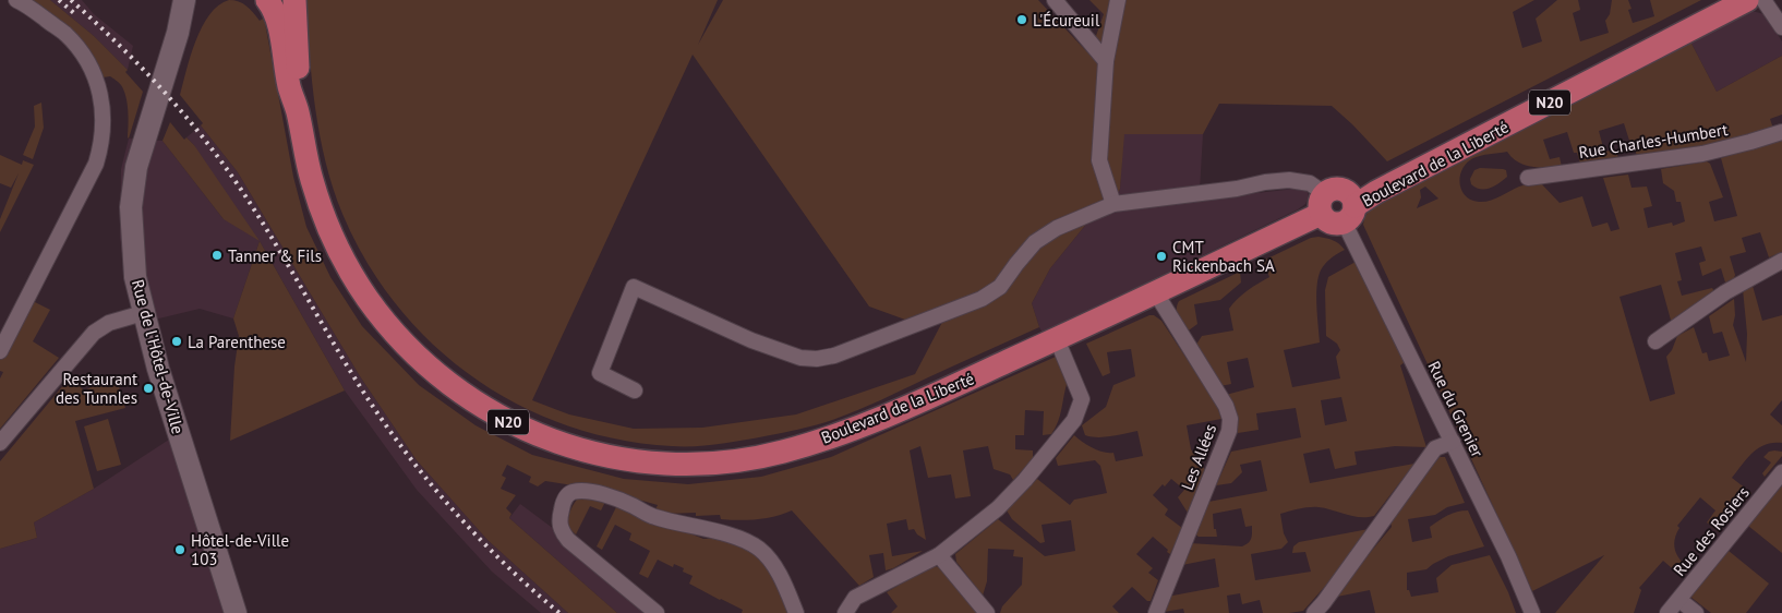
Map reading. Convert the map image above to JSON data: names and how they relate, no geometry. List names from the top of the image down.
{
  "streets": {
    "main road": ["N20", "Boulevard de la Liberté", "Rue de l'Hôtel-de-Ville"],
    "street": [
      "Rue Charles-Humbert",
      "Rue du Grenier",
      "Les Allées",
      "Rue des Rosiers"
    ]
  },
  "crossings": [
    ["N20", "Boulevard de la Liberté"],
    ["N20", "Rue du Grenier"],
    ["Boulevard de la Liberté", "Rue du Grenier"],
    ["Boulevard de la Liberté", "Les Allées"]
  ],
  "places": [
    "L'Écureuil",
    "Tanner & Fils",
    "CMT Rickenbach SA",
    "La Parenthese",
    "Restaurant des Tunnles",
    "Hôtel-de-Ville 103"
  ]
}
